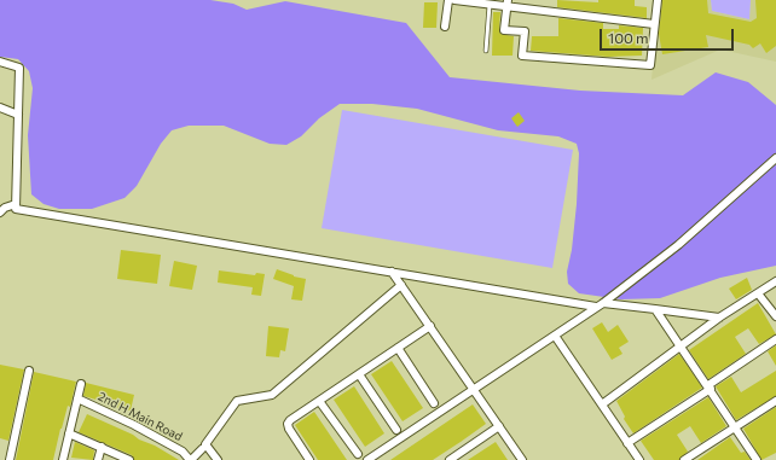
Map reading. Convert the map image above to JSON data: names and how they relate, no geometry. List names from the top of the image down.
{
  "streets": {
    "street": ["2nd H Main Road"]
  },
  "scale_bar": "100 m"
}
